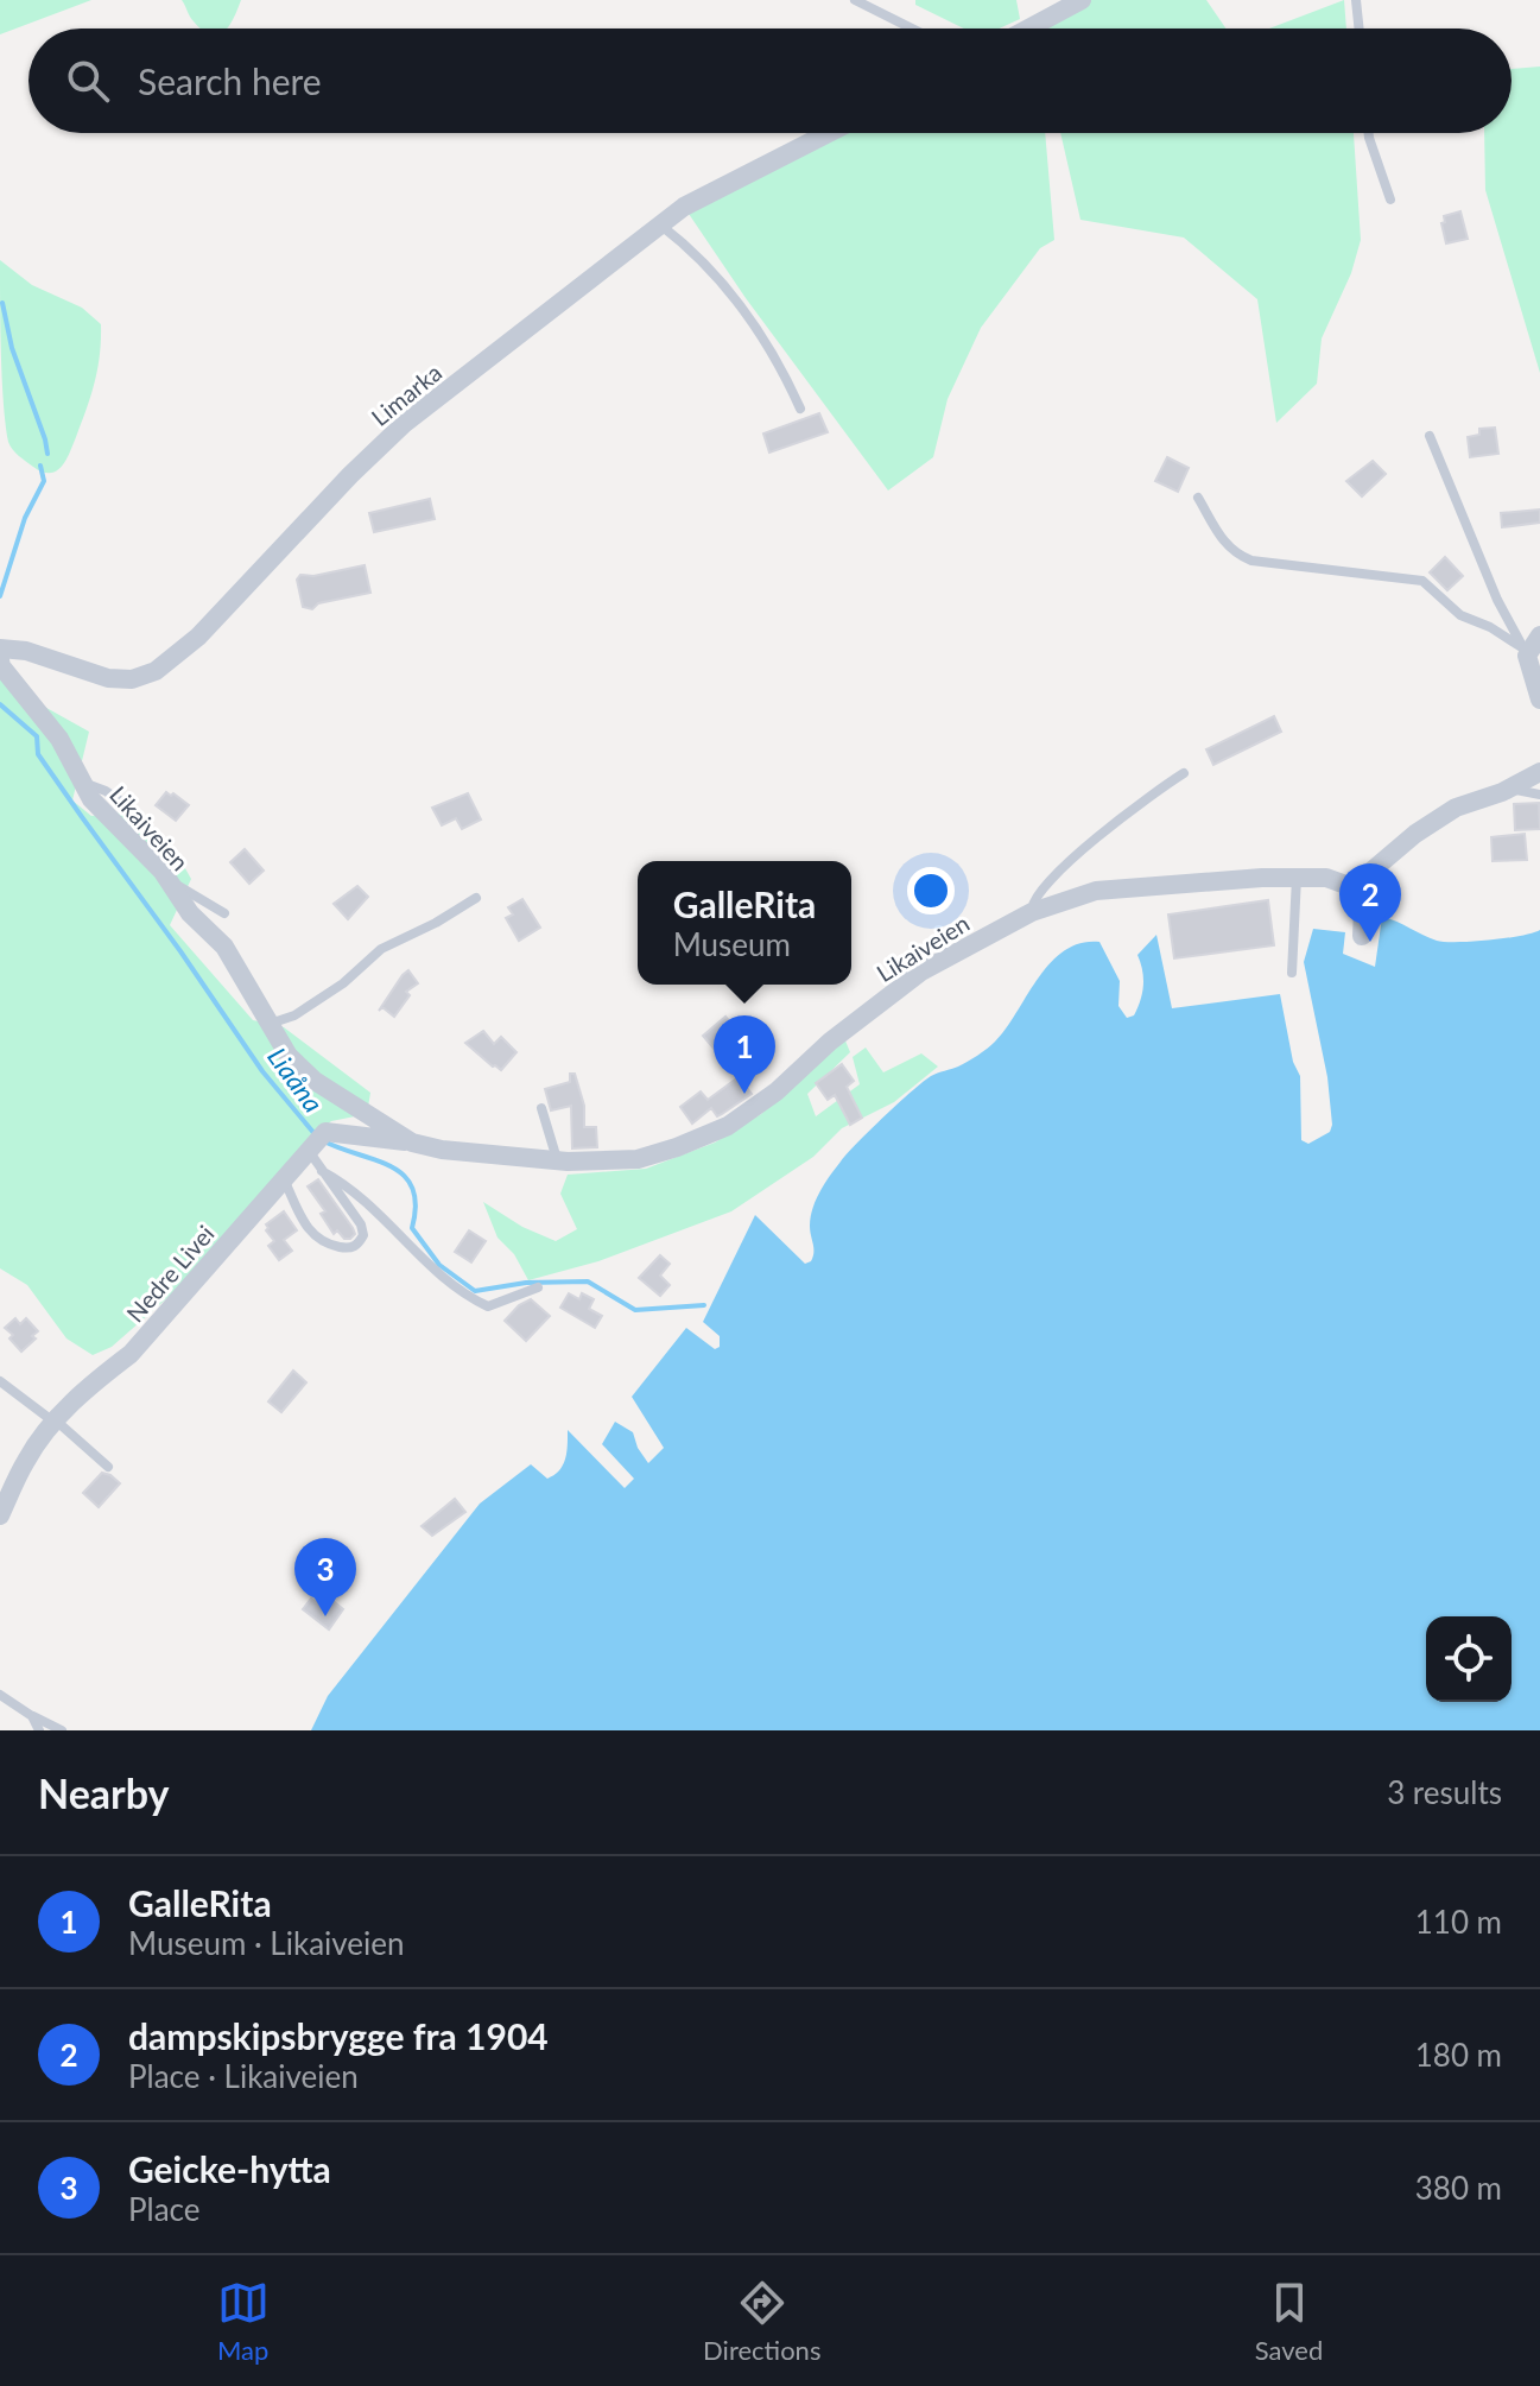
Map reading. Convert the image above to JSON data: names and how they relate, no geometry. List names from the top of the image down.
{
  "streets": {
    "street": ["Limarka", "Likaiveien", "Nedre Livei"]
  },
  "crossings": [
    ["Likaiveien", "Nedre Livei"]
  ],
  "water": ["Liaåna"],
  "page": {
    "search": "Search here",
    "popup": ["GalleRita", "Museum"],
    "pins": ["2", "1", "3"],
    "heading": ["Nearby", "3 results"],
    "list": [
      {
        "mark": "1",
        "name": "GalleRita",
        "note": "Museum · Likaiveien",
        "value": "110 m"
      },
      {
        "mark": "2",
        "name": "dampskipsbrygge fra 1904",
        "note": "Place · Likaiveien",
        "value": "180 m"
      },
      {
        "mark": "3",
        "name": "Geicke-hytta",
        "note": "Place",
        "value": "380 m"
      }
    ],
    "nav": ["Map", "Directions", "Saved"]
  }
}
